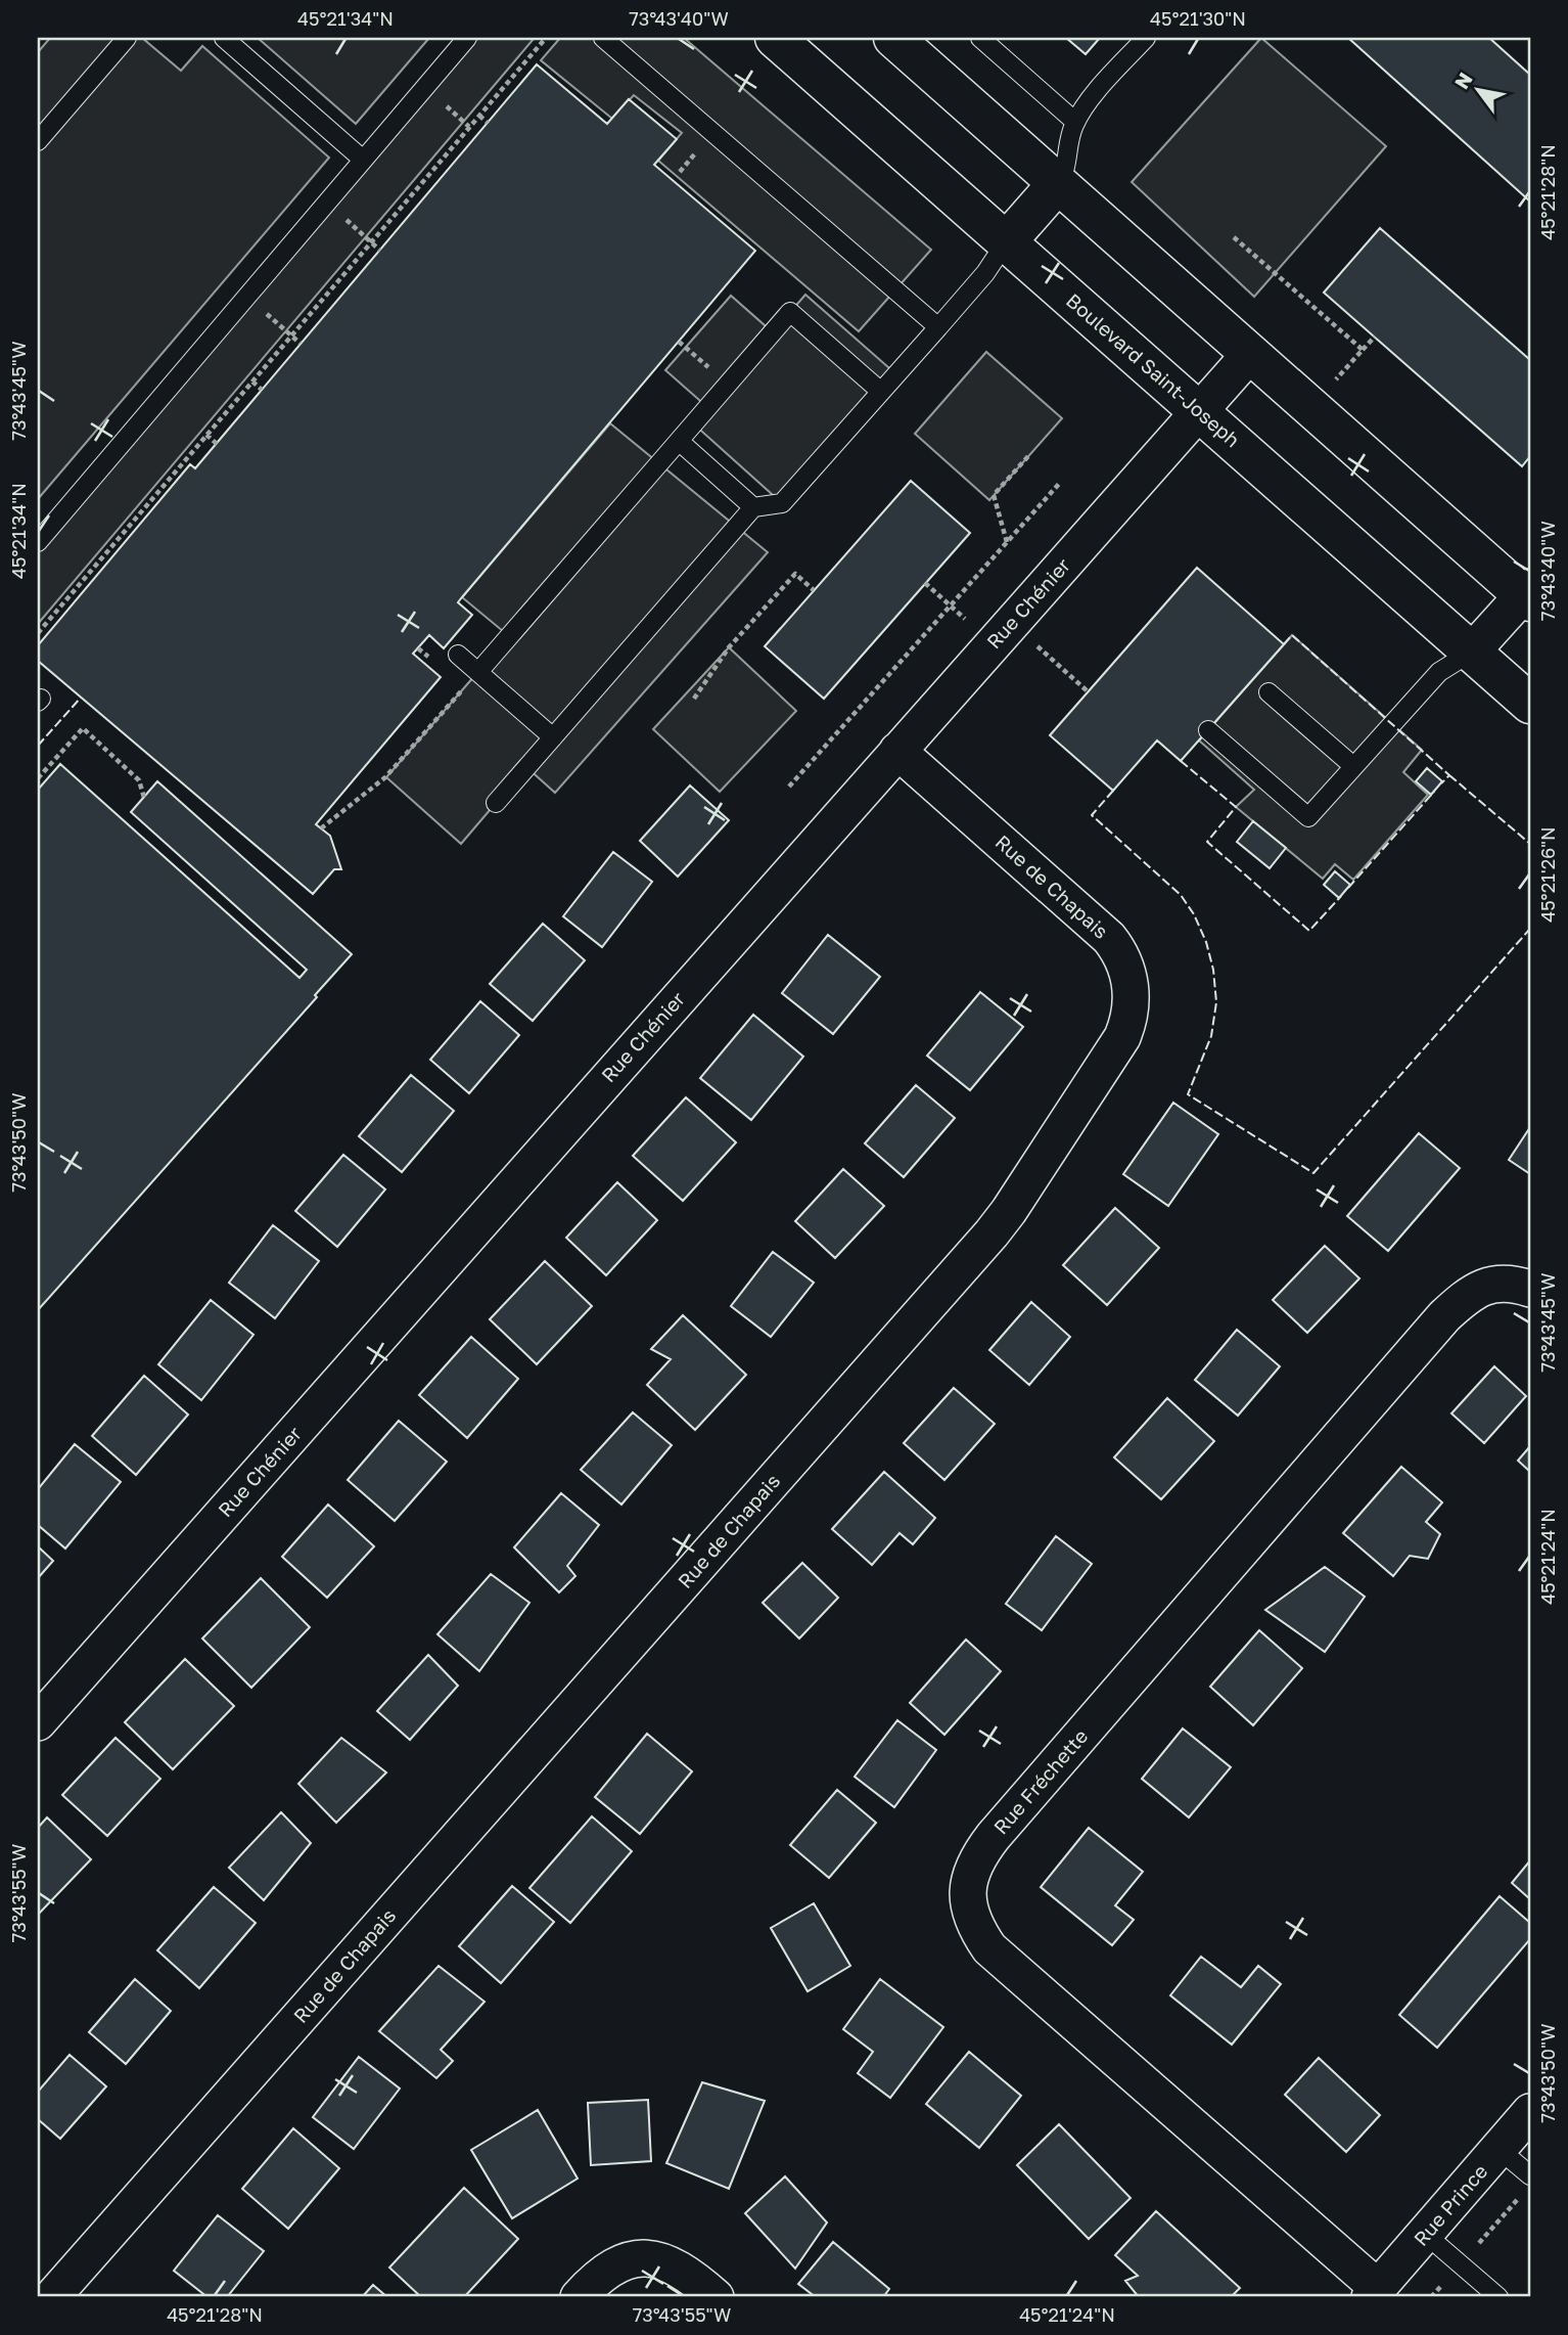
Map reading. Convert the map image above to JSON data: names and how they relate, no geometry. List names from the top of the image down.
{
  "streets": {
    "street": [
      "Boulevard Saint-Joseph",
      "Rue Chénier",
      "Rue de Chapais",
      "Rue Fréchette",
      "Rue Prince"
    ]
  },
  "crossings": [
    ["Boulevard Saint-Joseph", "Rue Chénier"],
    ["Rue Chénier", "Rue de Chapais"],
    ["Rue Fréchette", "Rue Prince"]
  ],
  "north": "top left",
  "coordinates": [
    "45°21'34\"N",
    "73°43'40\"W",
    "45°21'30\"N",
    "45°21'28\"N",
    "73°43'45\"W",
    "45°21'26\"N",
    "73°43'50\"W",
    "45°21'24\"N",
    "73°43'55\"W"
  ]
}
